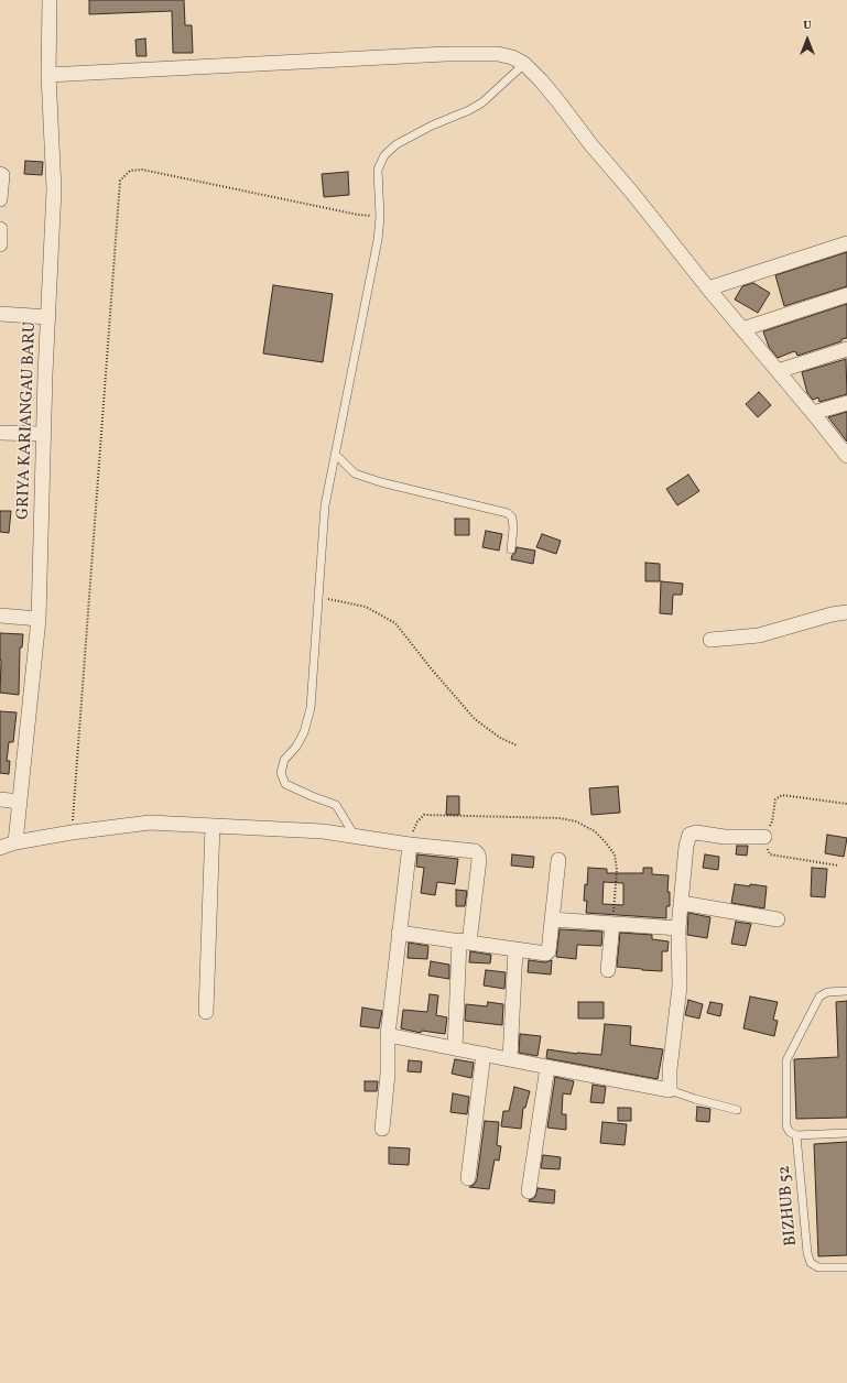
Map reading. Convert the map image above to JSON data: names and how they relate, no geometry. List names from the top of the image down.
{
  "streets": {
    "street": ["GRIYA KARIANGAU BARU"],
    "lane": ["BIZHUB 52"]
  },
  "north": "top"
}
